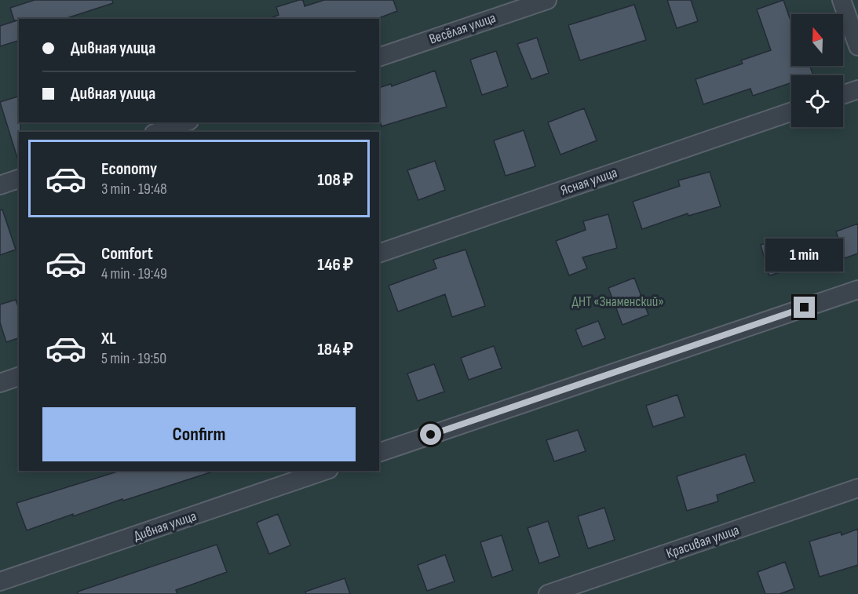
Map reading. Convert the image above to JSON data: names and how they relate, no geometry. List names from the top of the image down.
{
  "streets": {
    "street": [
      "Весёлая улица",
      "Ясная улица",
      "Дивная улица",
      "Красивая улица"
    ]
  },
  "parks": ["ДНТ «Знаменский»"],
  "north": "top",
  "page": {
    "banner": ["Дивная улица", "Дивная улица"],
    "list": [
      {
        "name": "Economy",
        "note": "3 min · 19:48",
        "value": "108 ₽"
      },
      {
        "name": "Comfort",
        "note": "4 min · 19:49",
        "value": "146 ₽"
      },
      {
        "name": "XL",
        "note": "5 min · 19:50",
        "value": "184 ₽"
      }
    ],
    "bubble": "1 min",
    "buttons": "Confirm"
  }
}
